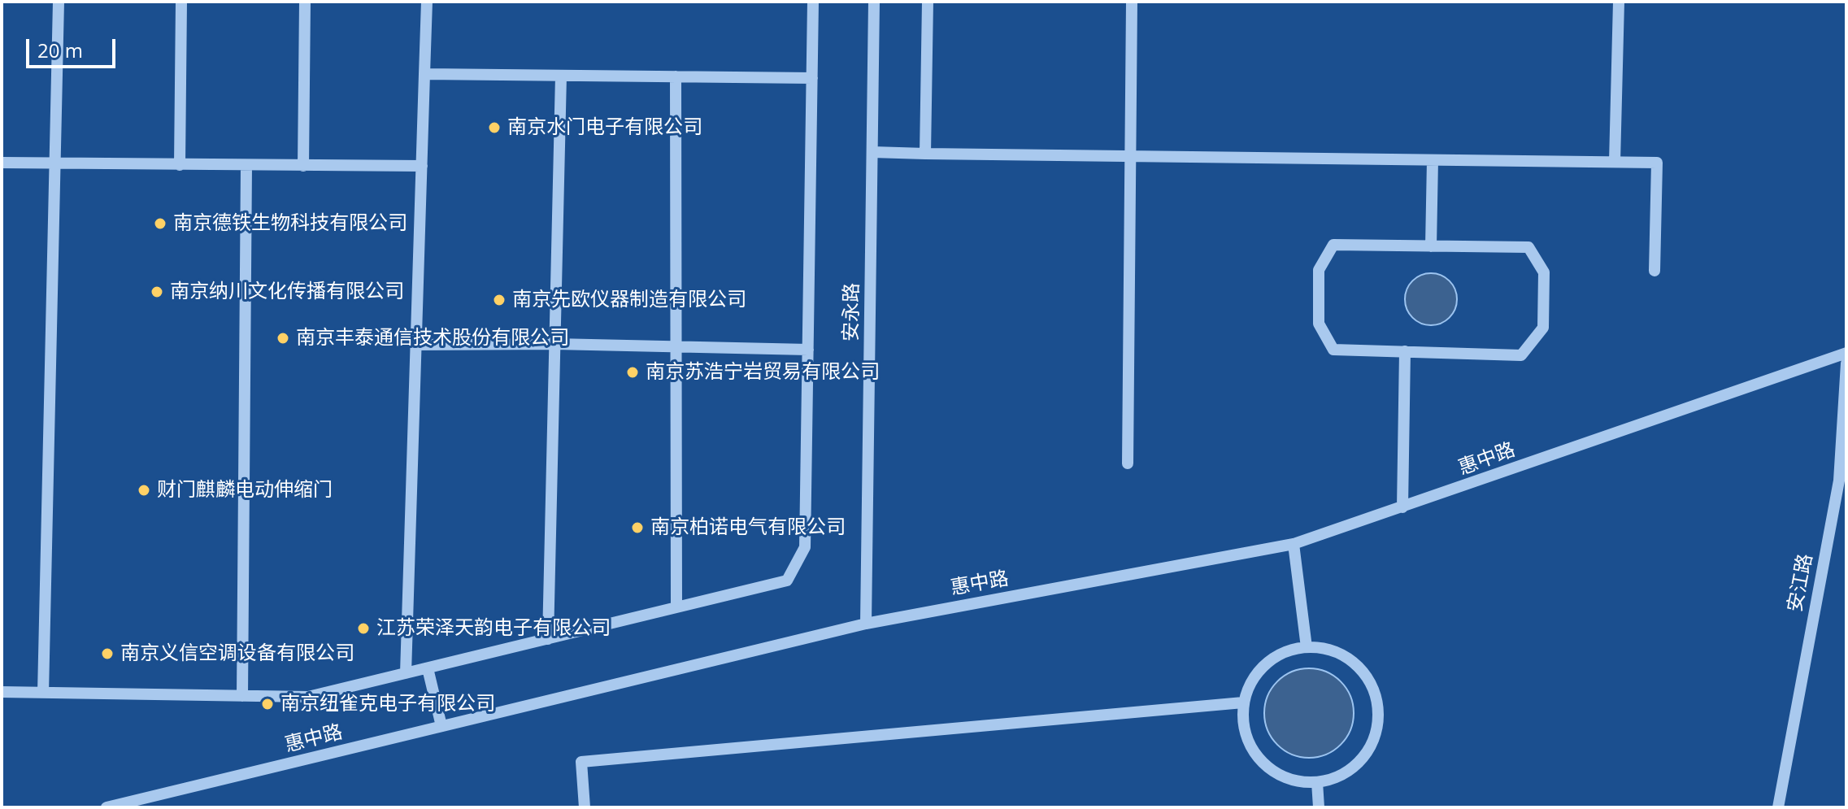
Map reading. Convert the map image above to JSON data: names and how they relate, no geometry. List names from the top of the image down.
{
  "streets": {
    "street": ["安永路", "惠中路", "安江路"]
  },
  "crossings": [
    ["安永路", "惠中路"]
  ],
  "places": [
    "南京水门电子有限公司",
    "南京德铁生物科技有限公司",
    "南京纳川文化传播有限公司",
    "南京先欧仪器制造有限公司",
    "南京丰泰通信技术股份有限公司",
    "南京苏浩宁岩贸易有限公司",
    "财门麒麟电动伸缩门",
    "南京柏诺电气有限公司",
    "江苏荣泽天韵电子有限公司",
    "南京义信空调设备有限公司",
    "南京纽雀克电子有限公司"
  ],
  "scale_bar": "20 m"
}
